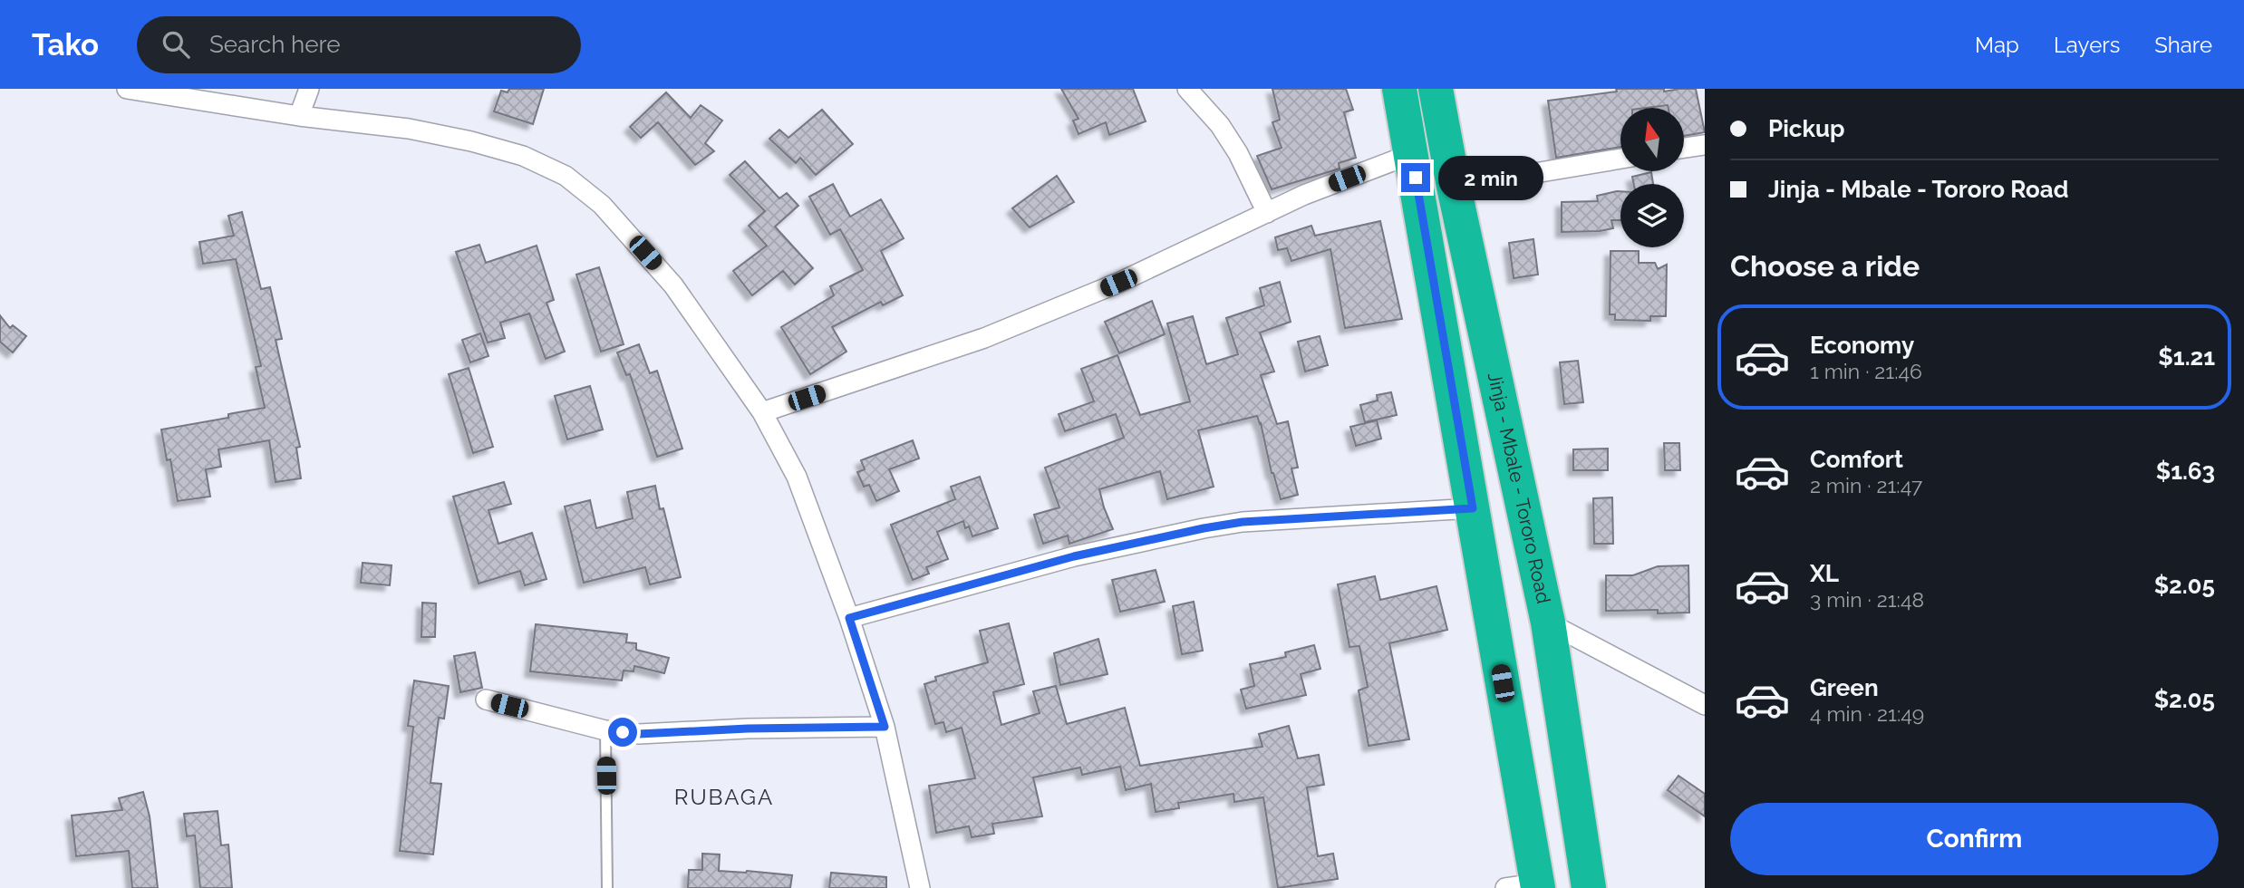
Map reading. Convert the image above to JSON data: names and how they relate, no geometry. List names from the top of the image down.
{
  "streets": {
    "highway": ["Jinja - Mbale - Tororo Road"]
  },
  "districts": ["RUBAGA"],
  "north": "top",
  "page": {
    "header": "Tako",
    "search": "Search here",
    "nav": ["Map", "Layers", "Share"],
    "banner": ["Pickup", "Jinja - Mbale - Tororo Road"],
    "bubble": "2 min",
    "heading": "Choose a ride",
    "list": [
      {
        "name": "Economy",
        "note": "1 min · 21:46",
        "value": "$1.21"
      },
      {
        "name": "Comfort",
        "note": "2 min · 21:47",
        "value": "$1.63"
      },
      {
        "name": "XL",
        "note": "3 min · 21:48",
        "value": "$2.05"
      },
      {
        "name": "Green",
        "note": "4 min · 21:49",
        "value": "$2.05"
      }
    ],
    "buttons": "Confirm"
  }
}
